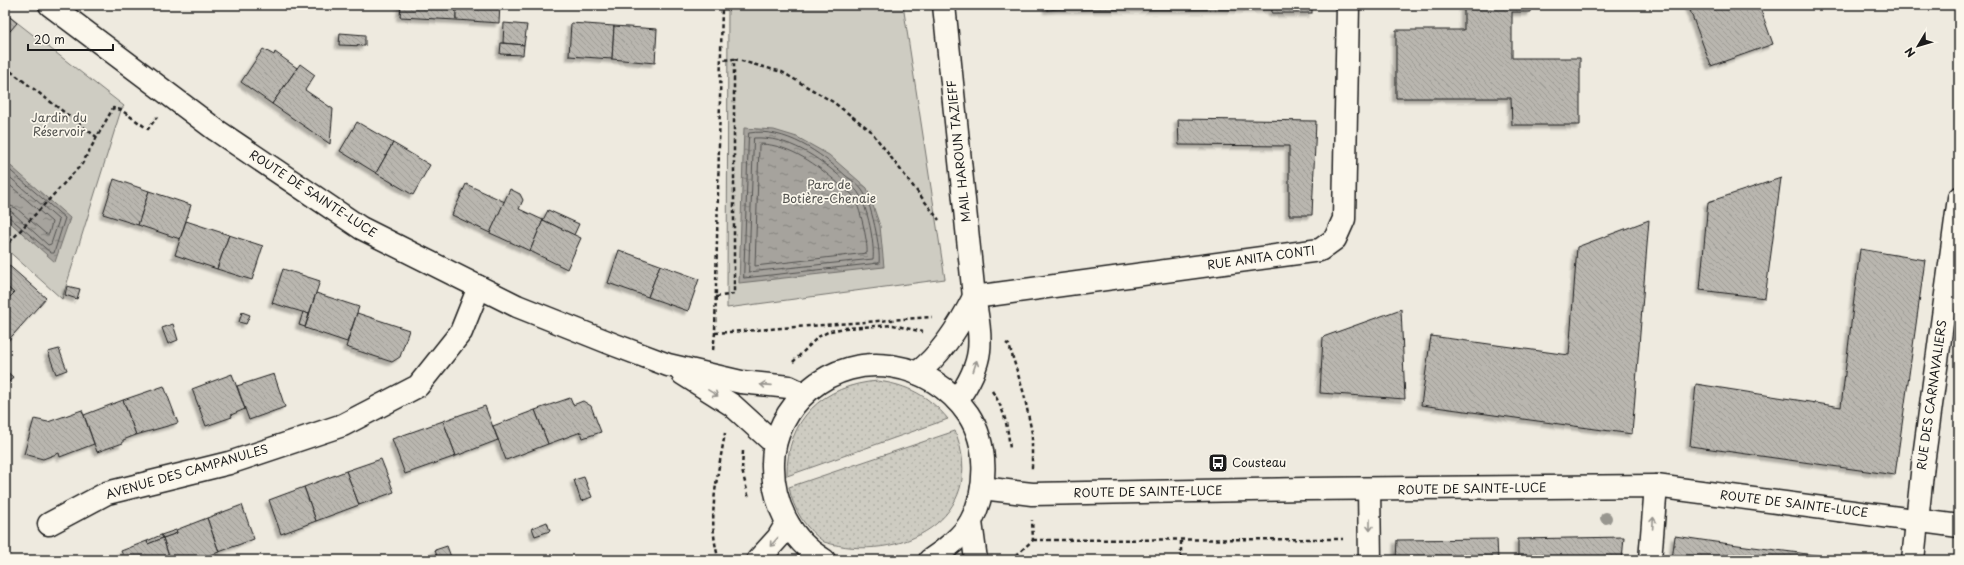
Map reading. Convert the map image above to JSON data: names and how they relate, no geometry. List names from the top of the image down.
{
  "streets": {
    "street": [
      "MAIL HAROUN TAZIEFF",
      "ROUTE DE SAINTE-LUCE",
      "RUE ANITA CONTI",
      "RUE DES CARNAVALIERS",
      "AVENUE DES CAMPANULES"
    ]
  },
  "crossings": [
    ["MAIL HAROUN TAZIEFF", "RUE ANITA CONTI"],
    ["ROUTE DE SAINTE-LUCE", "RUE DES CARNAVALIERS"],
    ["ROUTE DE SAINTE-LUCE", "AVENUE DES CAMPANULES"]
  ],
  "parks": ["Jardin du Réservoir", "Parc de Botière-Chenaie"],
  "places": {
    "bus stop": ["Cousteau"]
  },
  "scale_bar": "20 m",
  "north": "bottom left"
}
